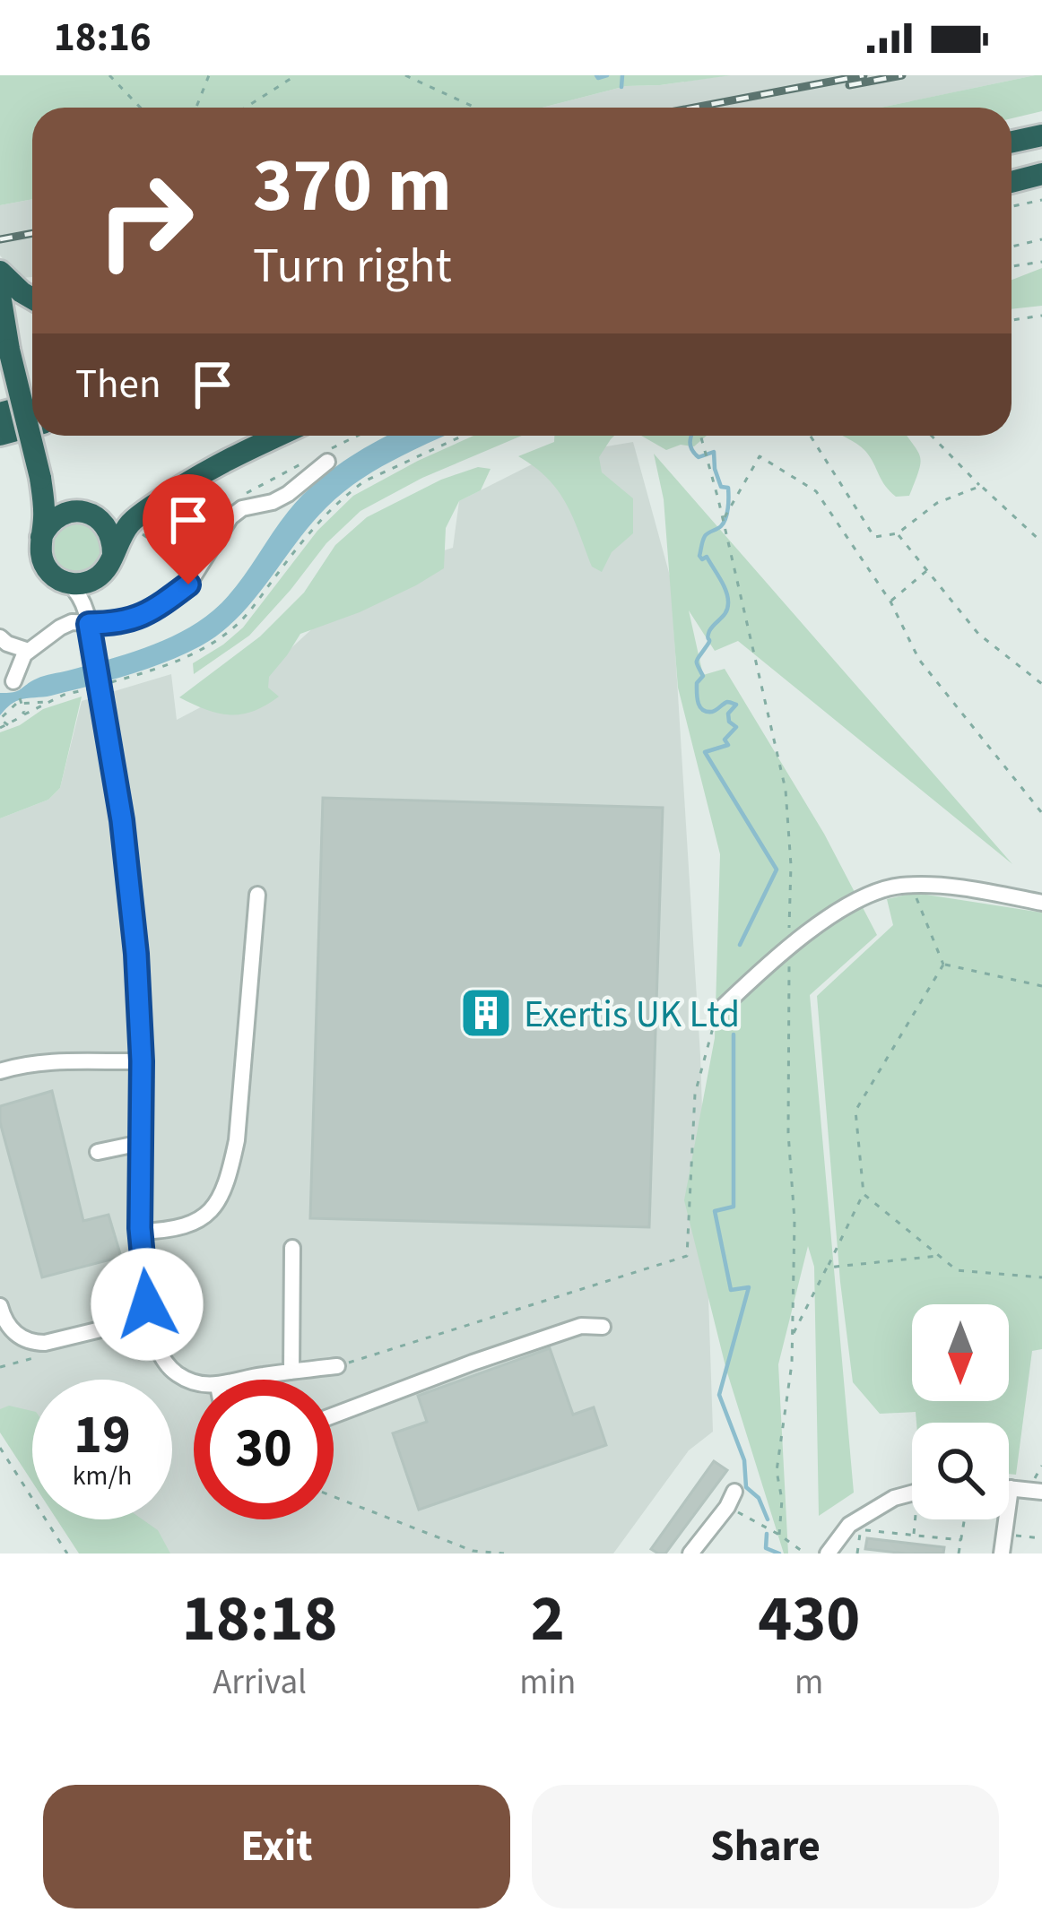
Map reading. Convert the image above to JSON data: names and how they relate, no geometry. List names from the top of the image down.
{
  "places": {
    "building": ["Exertis UK Ltd"]
  },
  "north": "bottom",
  "page": {
    "status": "18:16",
    "turn": ["370 m", "Turn right"],
    "then": "Then",
    "speed": "19 km/h",
    "limit": "30",
    "eta": [
      "18:18",
      "Arrival",
      "2",
      "min",
      "430",
      "m"
    ],
    "buttons": ["Exit", "Share"]
  }
}
